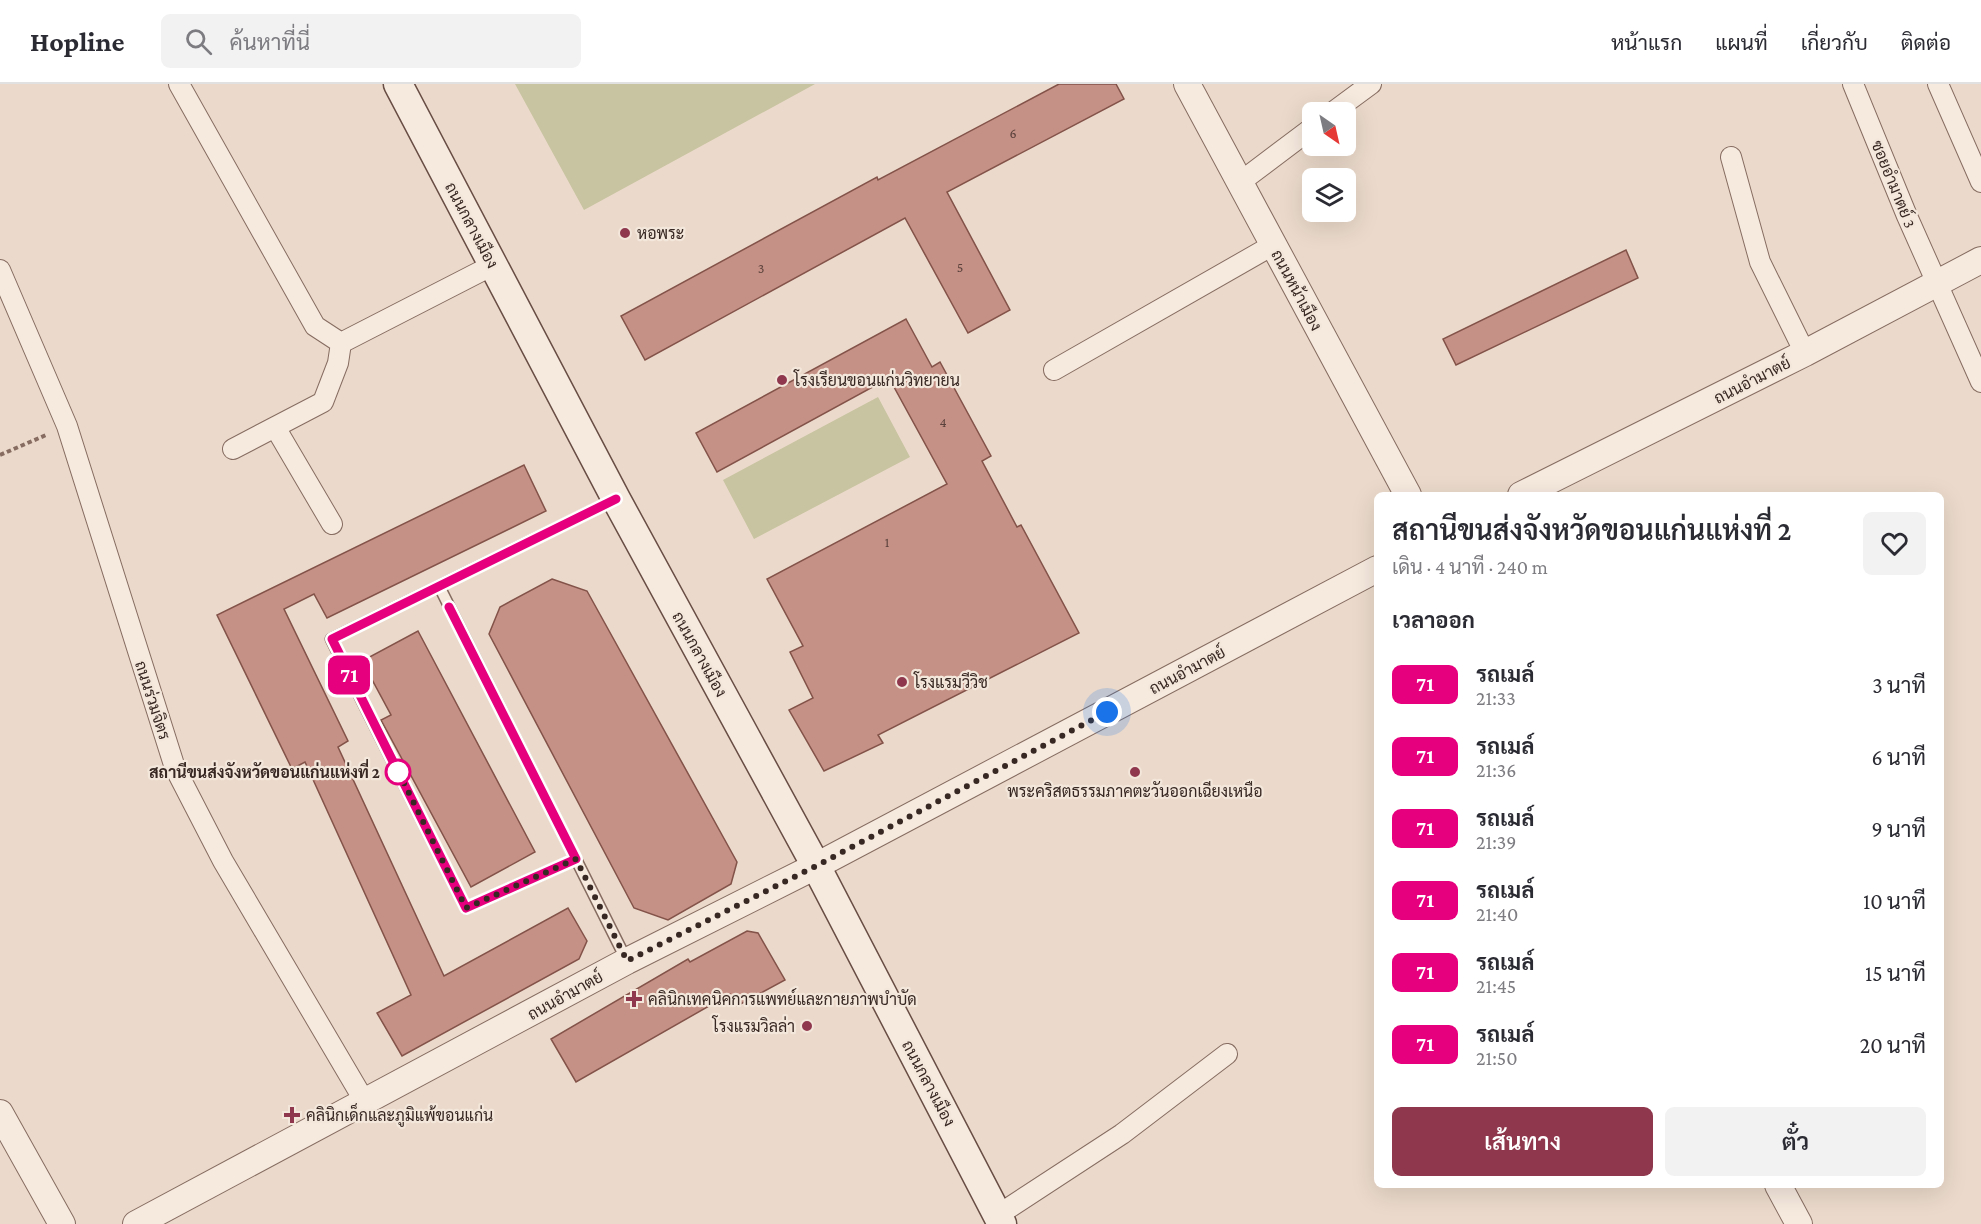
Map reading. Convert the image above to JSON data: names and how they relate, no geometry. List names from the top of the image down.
{
  "streets": {
    "main road": ["ถนนกลางเมือง"],
    "street": [
      "ซอยอำมาตย์ 3",
      "ถนนหน้าเมือง",
      "ถนนอำมาตย์",
      "ถนนร่วมจิตร"
    ]
  },
  "crossings": [
    ["ซอยอำมาตย์ 3", "ถนนอำมาตย์"],
    ["ถนนกลางเมือง", "ถนนอำมาตย์"],
    ["ถนนอำมาตย์", "ถนนร่วมจิตร"]
  ],
  "places": {
    "other": [
      "หอพระ",
      "โรงเรียนขอนแก่นวิทยายน",
      "โรงแรมวีวิช",
      "สถานีขนส่งจังหวัดขอนแก่นแห่งที่ 2",
      "พระคริสตธรรมภาคตะวันออกเฉียงเหนือ",
      "โรงแรมวิลล่า"
    ],
    "health": ["คลินิกเทคนิคการแพทย์และกายภาพบำบัด", "คลินิกเด็กและภูมิแพ้ขอนแก่น"]
  },
  "lines": ["bus line 71"],
  "house_numbers": [
    "6",
    "5",
    "3",
    "4",
    "1"
  ],
  "north": "bottom right",
  "page": {
    "header": "Hopline",
    "search": "ค้นหาที่นี่",
    "nav": [
      "หน้าแรก",
      "แผนที่",
      "เกี่ยวกับ",
      "ติดต่อ"
    ],
    "on_map": "71",
    "heading": [
      ["สถานีขนส่งจังหวัดขอนแก่นแห่งที่ 2", "เดิน · 4 นาที · 240 m"],
      "เวลาออก"
    ],
    "list": [
      {
        "mark": "71",
        "name": "รถเมล์",
        "note": "21:33",
        "value": "3 นาที"
      },
      {
        "mark": "71",
        "name": "รถเมล์",
        "note": "21:36",
        "value": "6 นาที"
      },
      {
        "mark": "71",
        "name": "รถเมล์",
        "note": "21:39",
        "value": "9 นาที"
      },
      {
        "mark": "71",
        "name": "รถเมล์",
        "note": "21:40",
        "value": "10 นาที"
      },
      {
        "mark": "71",
        "name": "รถเมล์",
        "note": "21:45",
        "value": "15 นาที"
      },
      {
        "mark": "71",
        "name": "รถเมล์",
        "note": "21:50",
        "value": "20 นาที"
      }
    ],
    "buttons": ["เส้นทาง", "ตั๋ว"]
  }
}
